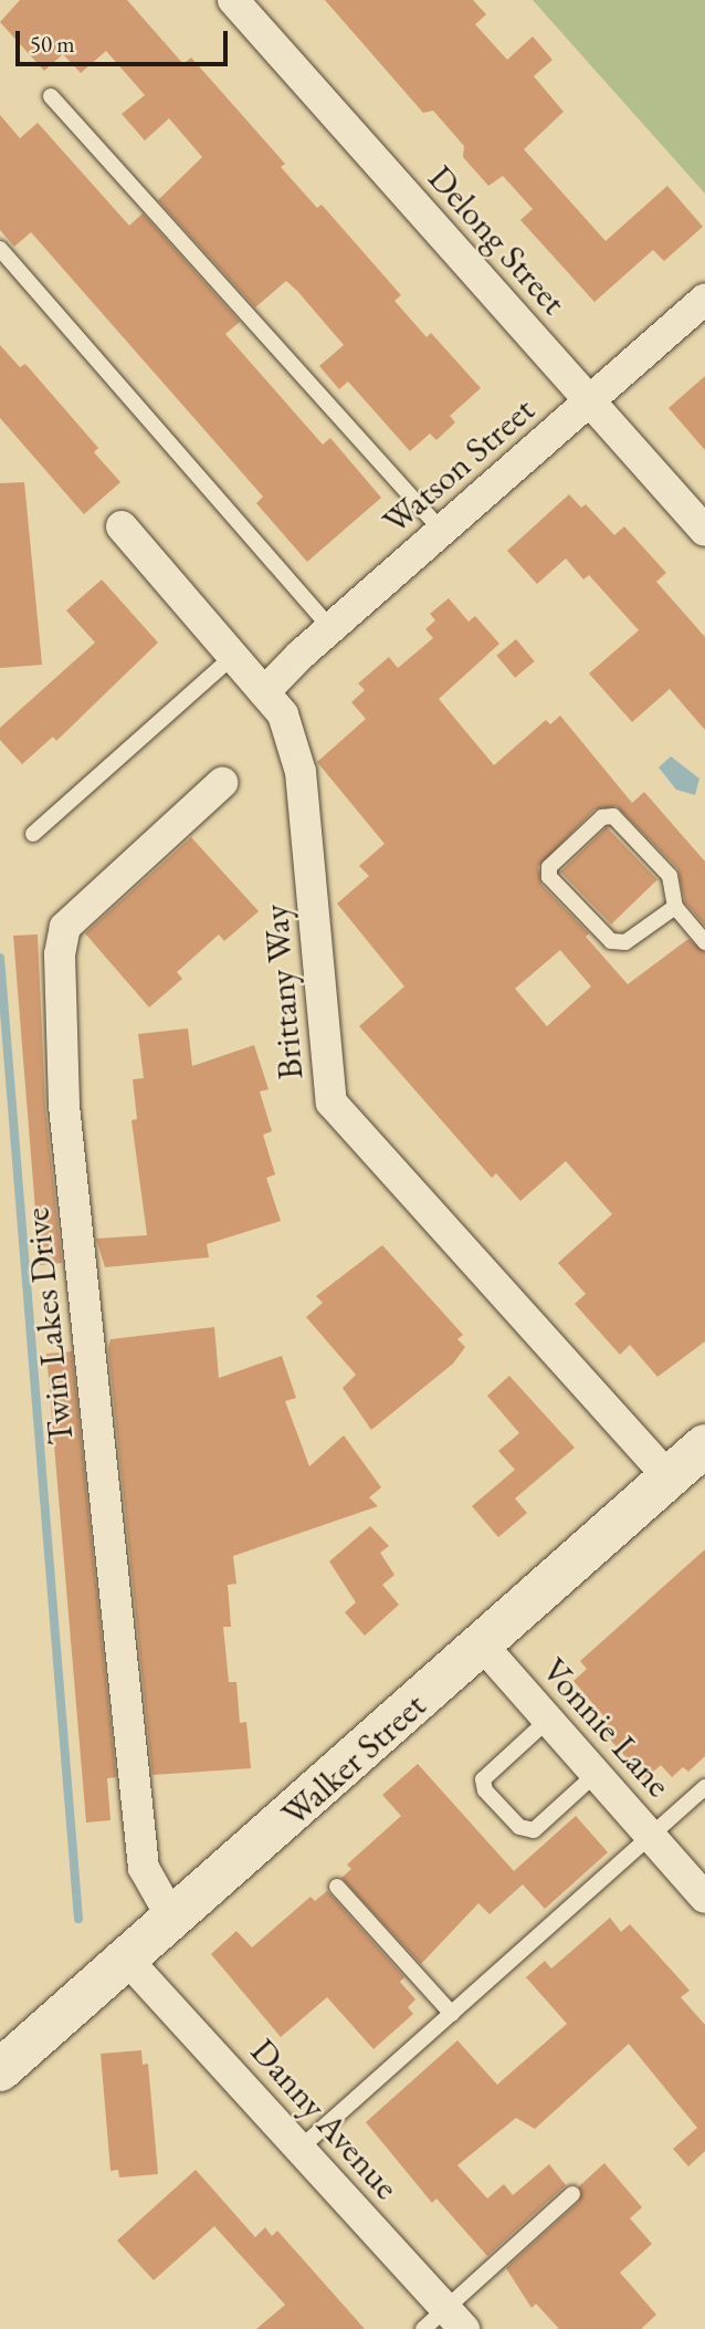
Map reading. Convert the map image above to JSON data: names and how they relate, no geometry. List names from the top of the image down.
{
  "streets": {
    "main road": ["Walker Street"],
    "street": [
      "Delong Street",
      "Watson Street",
      "Brittany Way",
      "Twin Lakes Drive",
      "Vonnie Lane",
      "Danny Avenue"
    ]
  },
  "crossings": [
    ["Delong Street", "Watson Street"],
    ["Watson Street", "Brittany Way"],
    ["Brittany Way", "Walker Street"],
    ["Twin Lakes Drive", "Walker Street"],
    ["Vonnie Lane", "Walker Street"],
    ["Walker Street", "Danny Avenue"]
  ],
  "scale_bar": "50 m"
}
